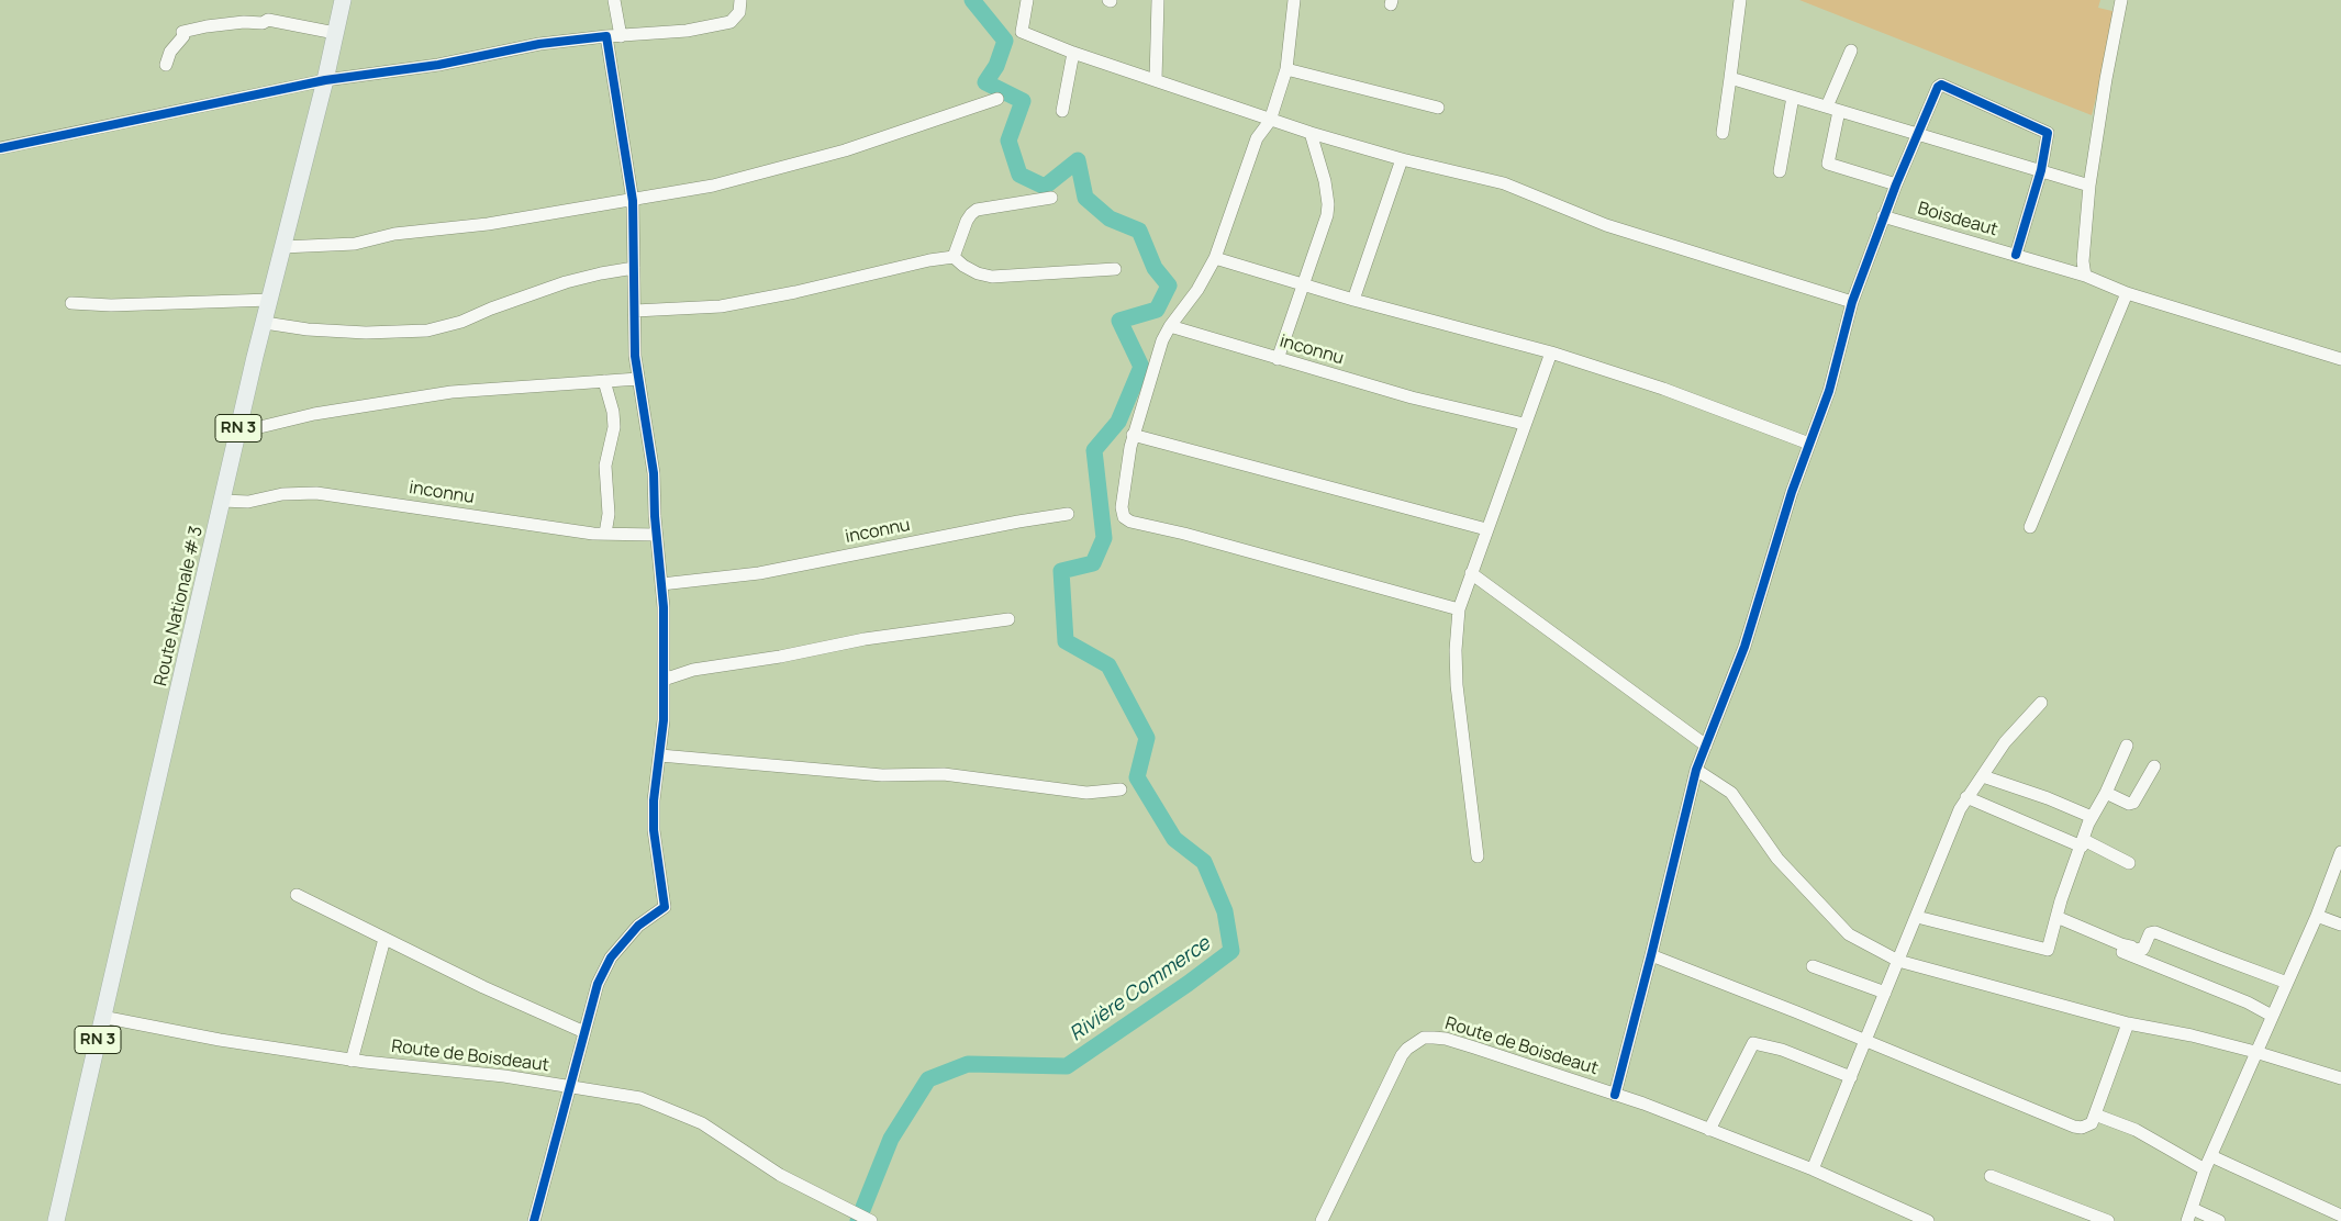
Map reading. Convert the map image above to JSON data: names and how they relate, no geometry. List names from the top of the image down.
{
  "streets": {
    "main road": ["RN 3", "Route Nationale # 3"],
    "street": ["Boisdeaut", "inconnu", "Route de Boisdeaut"]
  },
  "crossings": [
    ["inconnu", "Route Nationale # 3"],
    ["Route Nationale # 3", "Route de Boisdeaut"]
  ],
  "water": ["Rivière Commerce"]
}
